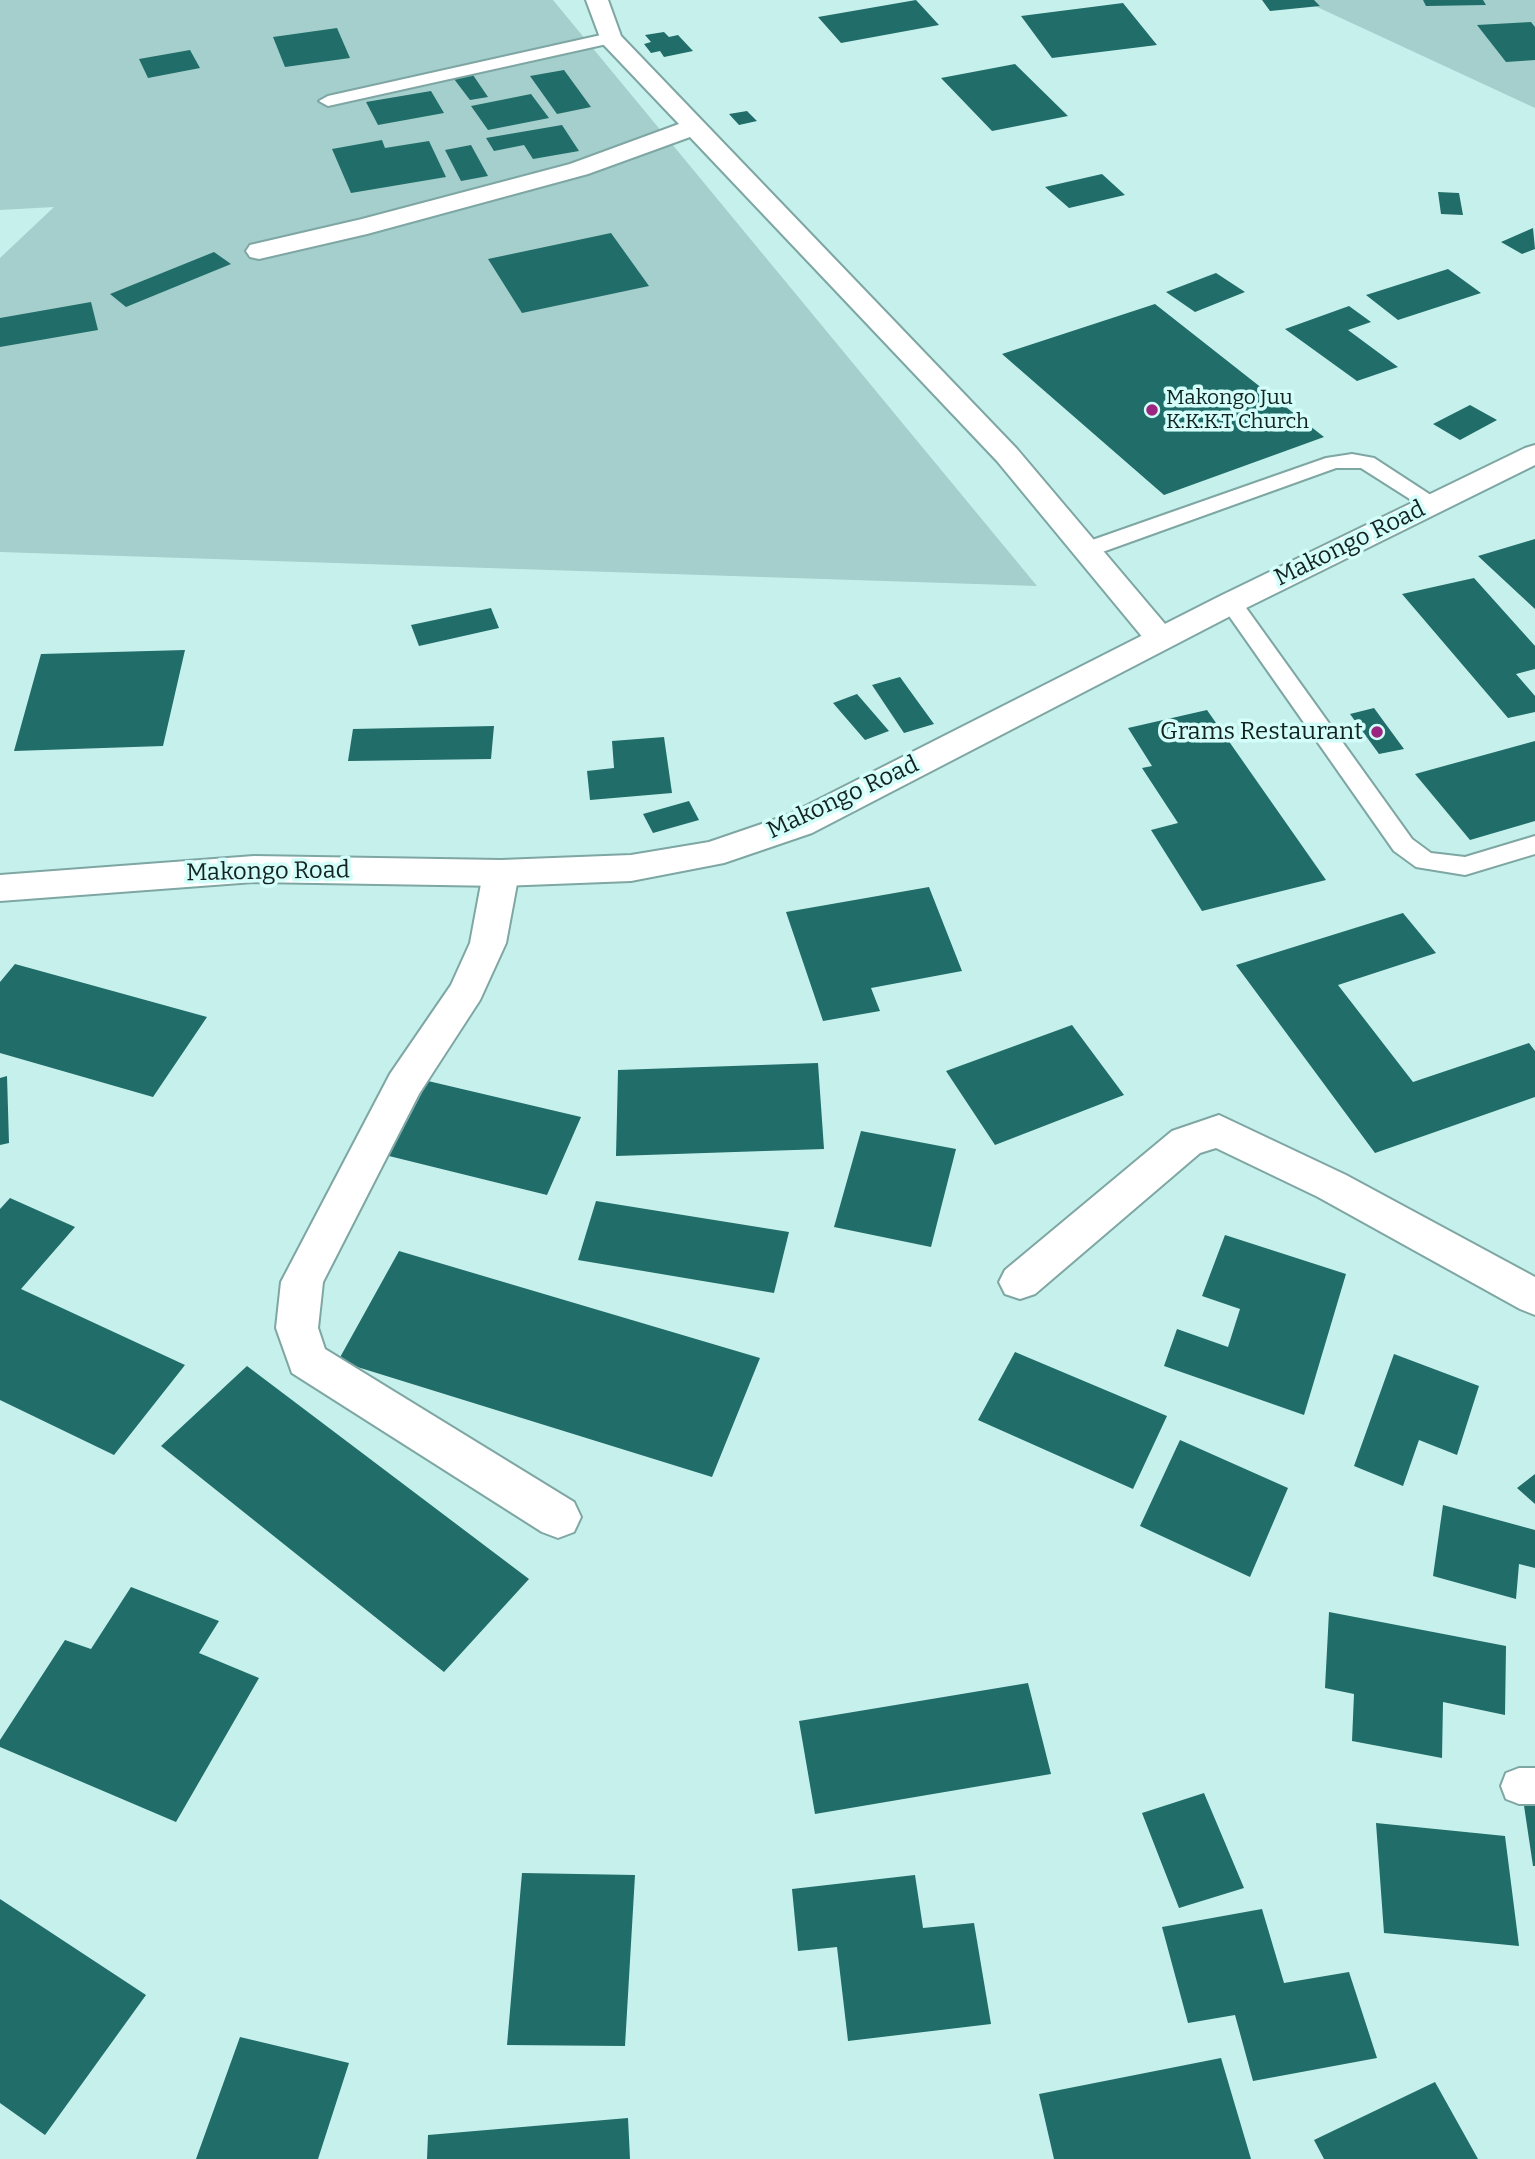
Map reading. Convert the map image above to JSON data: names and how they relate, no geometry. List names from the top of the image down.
{
  "streets": {
    "street": ["Makongo Road"]
  },
  "places": ["Makongo Juu K.K.K.T Church", "Grams Restaurant"]
}
